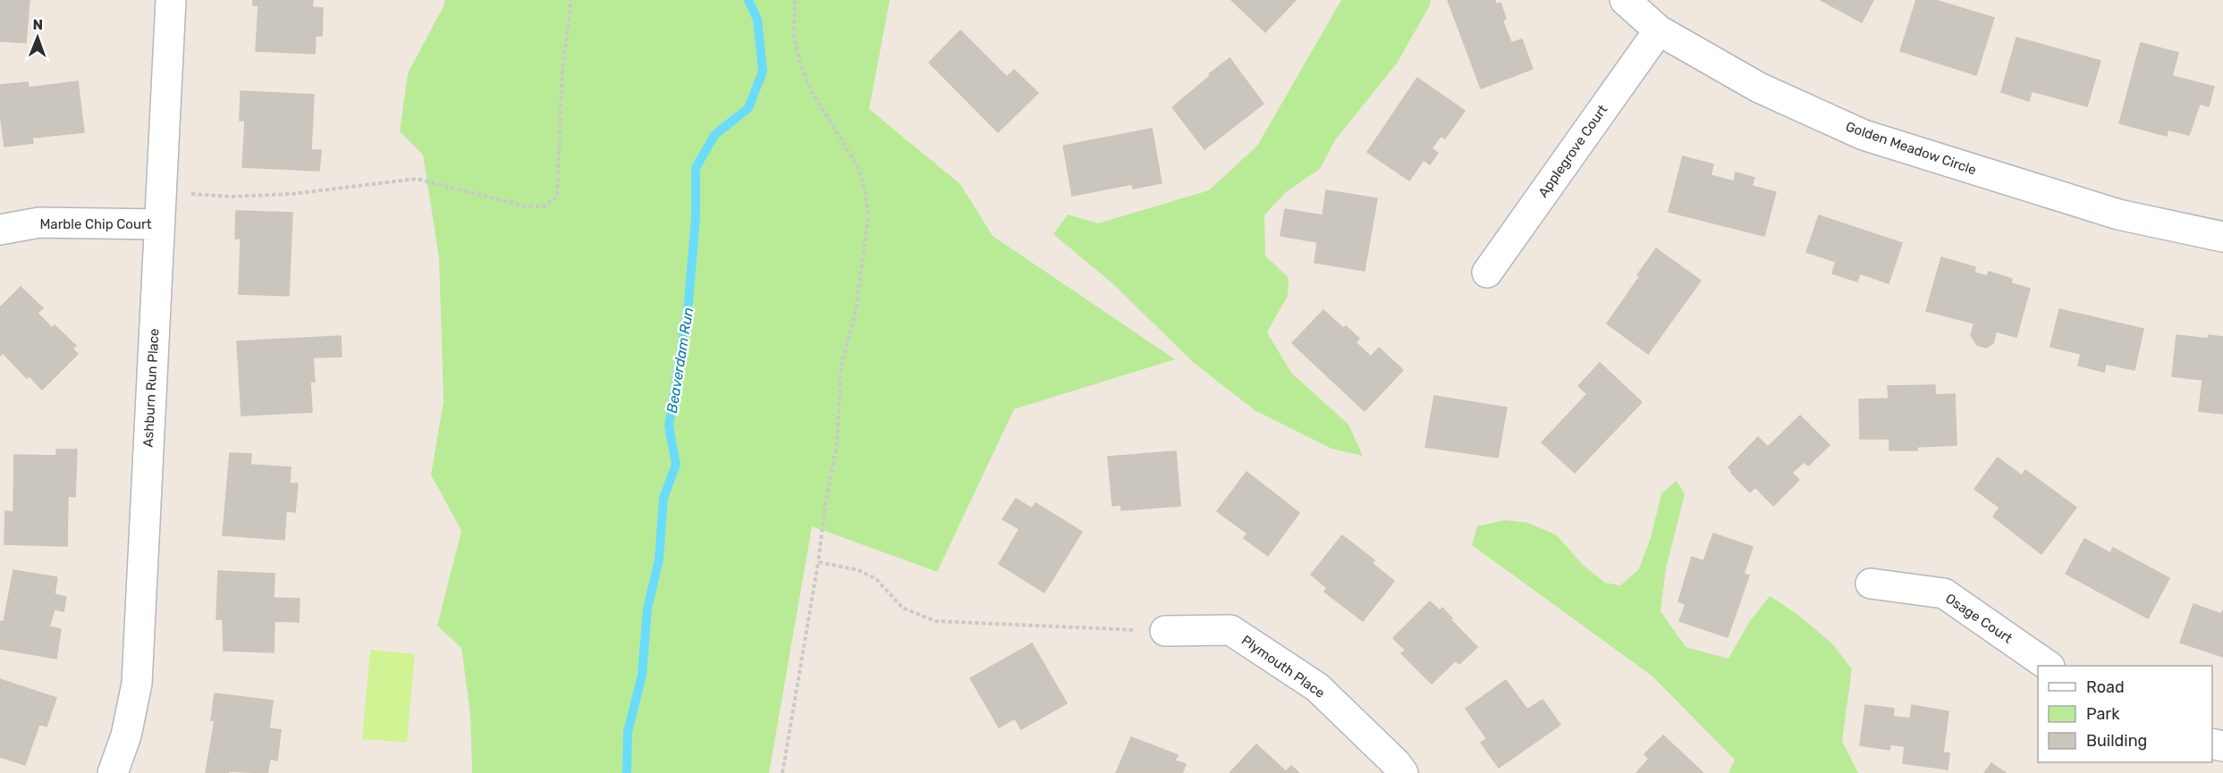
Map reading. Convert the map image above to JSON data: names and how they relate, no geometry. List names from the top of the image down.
{
  "streets": {
    "street": [
      "Golden Meadow Circle",
      "Applegrove Court",
      "Marble Chip Court",
      "Ashburn Run Place",
      "Osage Court",
      "Plymouth Place"
    ]
  },
  "crossings": [
    ["Golden Meadow Circle", "Applegrove Court"],
    ["Marble Chip Court", "Ashburn Run Place"]
  ],
  "water": ["Beaverdam Run"],
  "legend": ["Road", "Park", "Building"],
  "north": "top"
}
